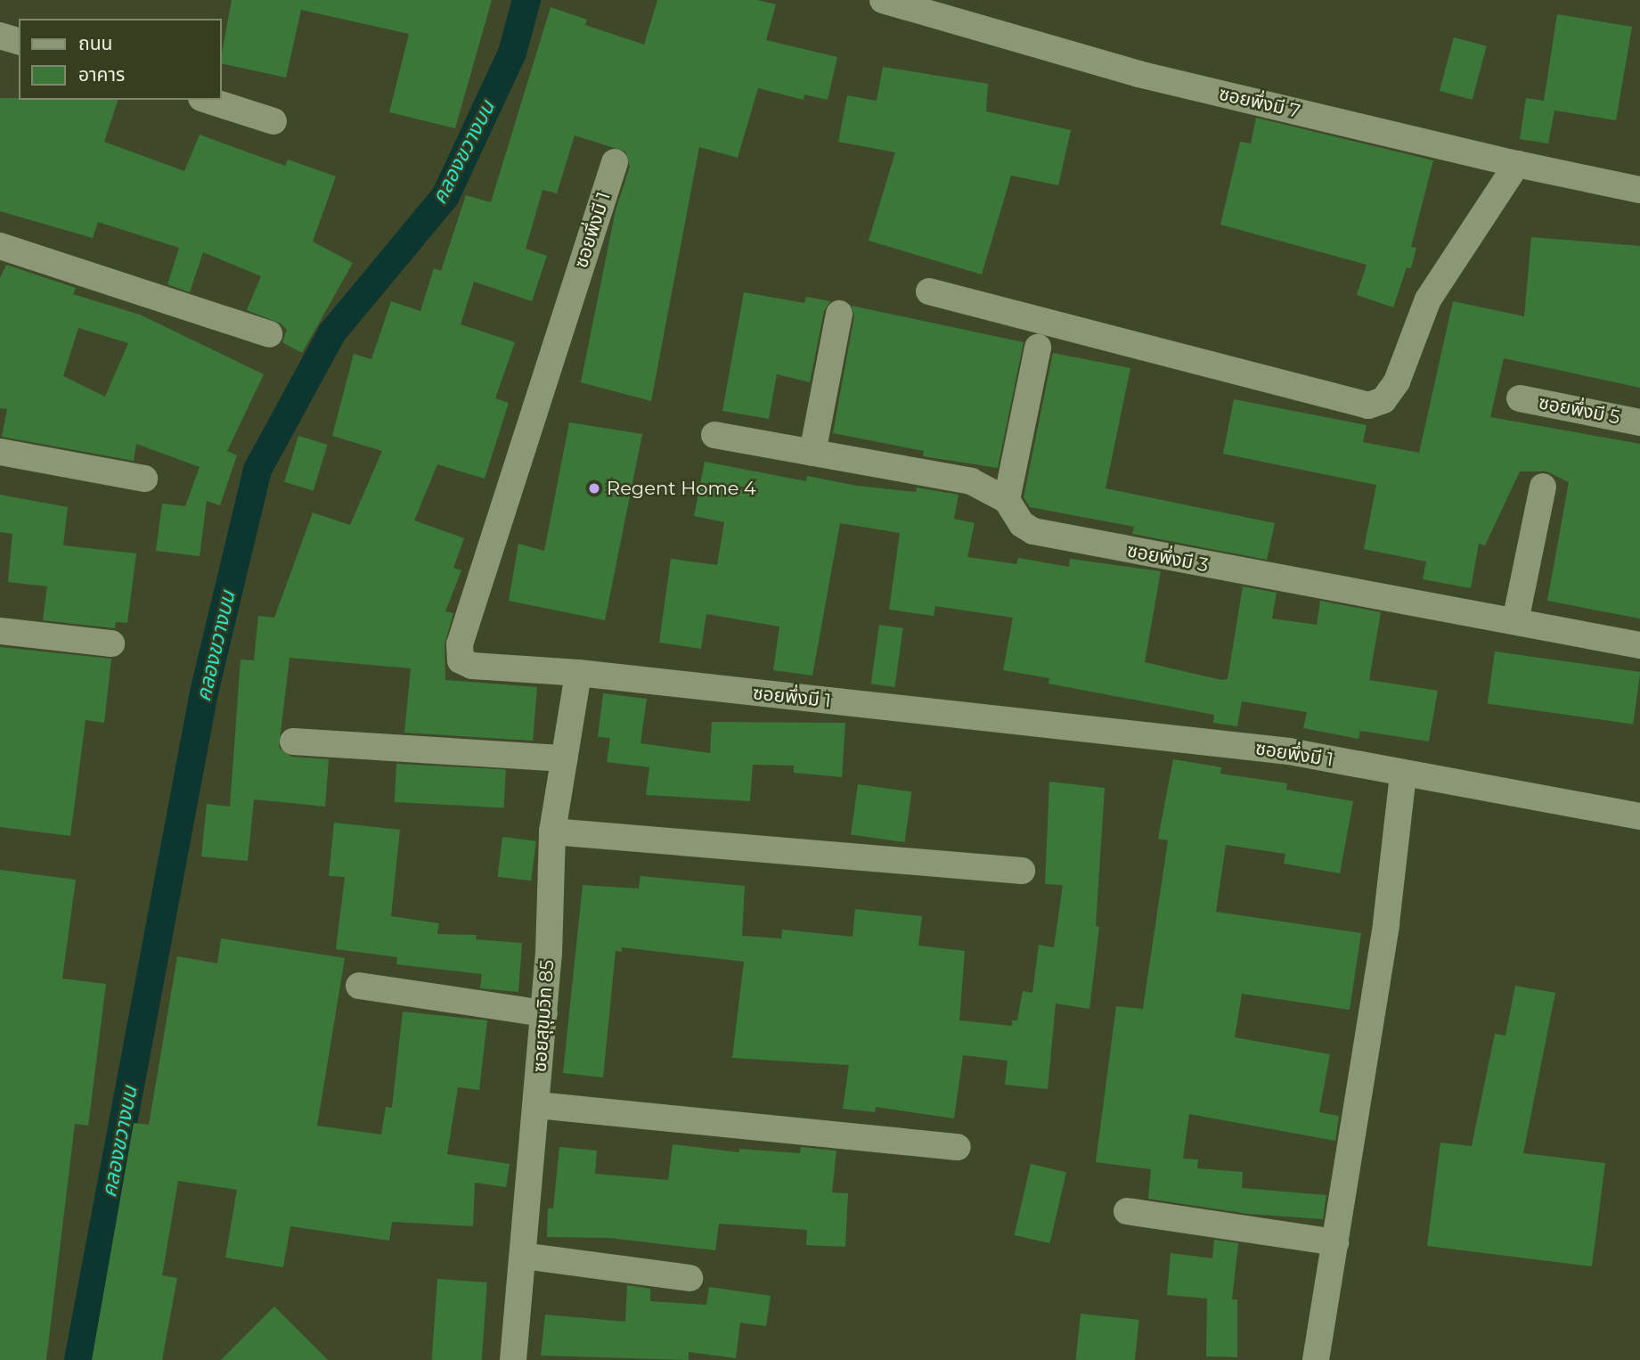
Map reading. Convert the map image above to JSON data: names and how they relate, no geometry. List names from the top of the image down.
{
  "streets": {
    "street": [
      "ซอยพึ่งมี 7",
      "ซอยพึ่งมี 1",
      "ซอยพึ่งมี 5",
      "ซอยพึ่งมี 3",
      "ซอยสุขุมวิท 85"
    ]
  },
  "crossings": [
    ["ซอยพึ่งมี 1", "ซอยสุขุมวิท 85"]
  ],
  "water": ["คลองขวางบน"],
  "places": ["Regent Home 4"],
  "legend": ["ถนน", "อาคาร"]
}
